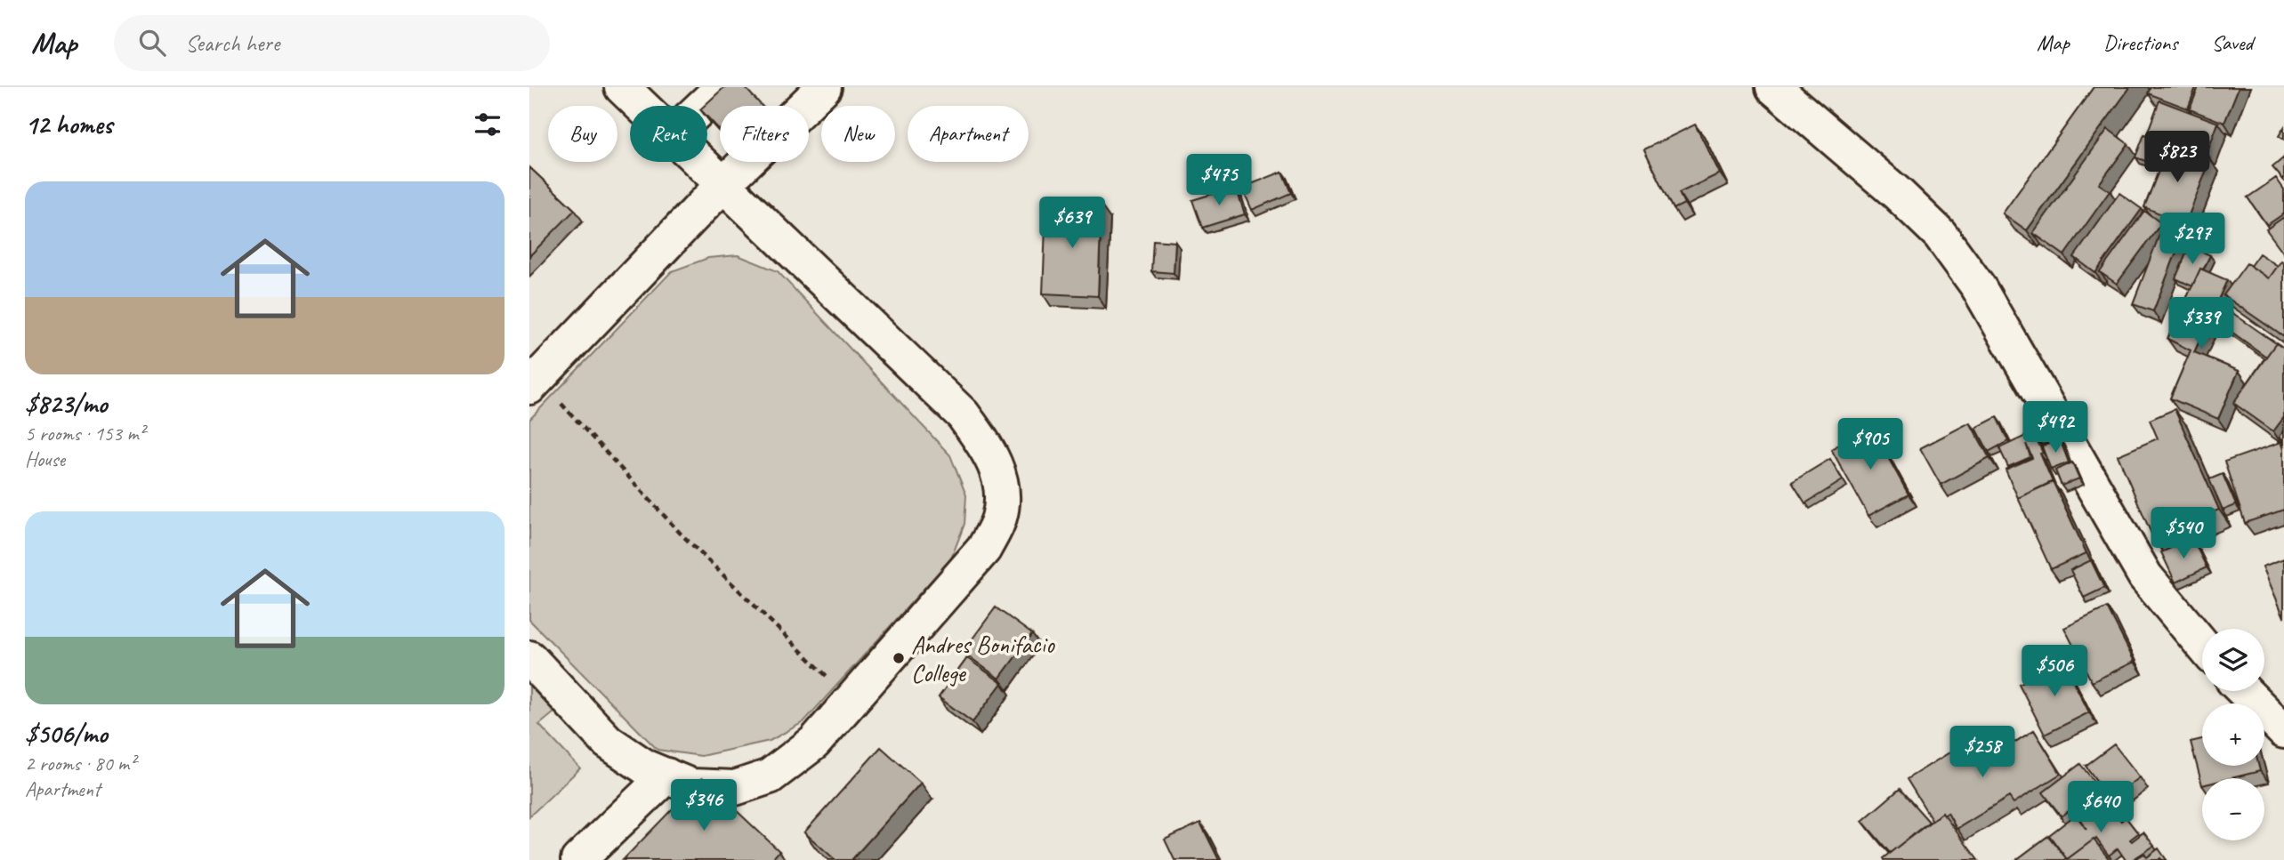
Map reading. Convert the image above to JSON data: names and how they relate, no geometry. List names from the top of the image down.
{
  "places": ["Andres Bonifacio College"],
  "page": {
    "header": "Map",
    "search": "Search here",
    "nav": ["Map", "Directions", "Saved"],
    "heading": "12 homes",
    "chip": [
      "Buy",
      "Rent",
      "Filters",
      "New",
      "Apartment"
    ],
    "price": [
      "$823",
      "$475",
      "$639",
      "$297",
      "$339",
      "$492",
      "$905",
      "$540",
      "$506",
      "$258",
      "$346",
      "$640"
    ],
    "list": [
      {
        "name": "$823/mo",
        "note": "5 rooms · 153 m² · House"
      },
      {
        "name": "$506/mo",
        "note": "2 rooms · 80 m² · Apartment"
      }
    ],
    "map_buttons": ["+", "−"]
  }
}
